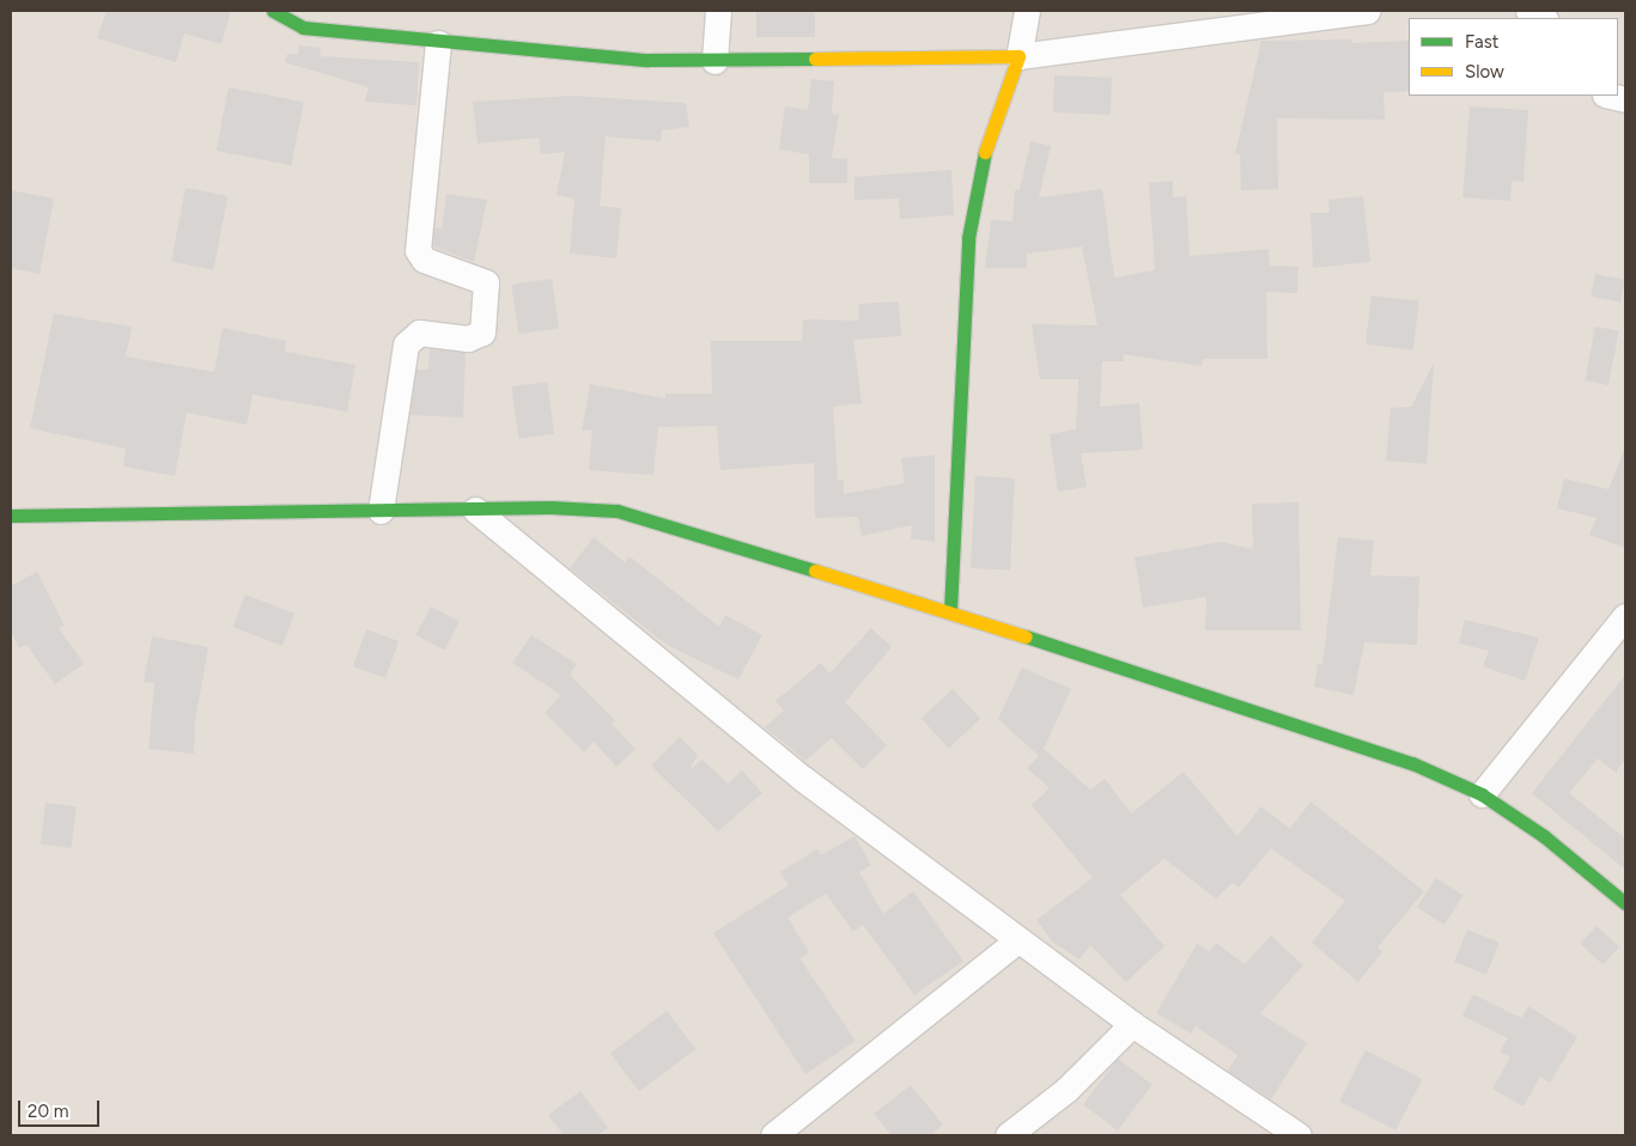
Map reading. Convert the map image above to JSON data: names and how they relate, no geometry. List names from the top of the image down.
{
  "legend": ["Fast", "Slow"],
  "scale_bar": "20 m"
}
